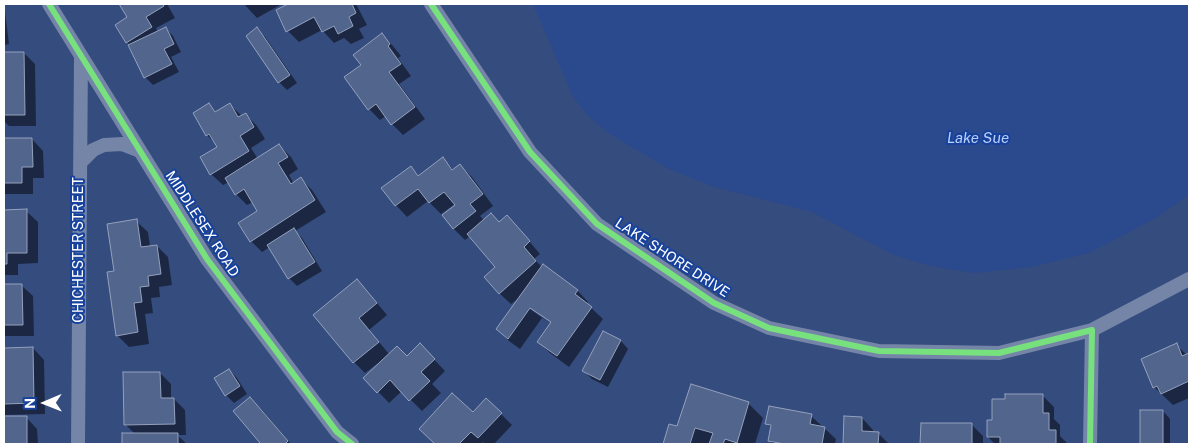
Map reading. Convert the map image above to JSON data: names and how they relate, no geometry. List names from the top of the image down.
{
  "streets": {
    "street": ["MIDDLESEX ROAD", "CHICHESTER STREET", "LAKE SHORE DRIVE"]
  },
  "crossings": [
    ["MIDDLESEX ROAD", "CHICHESTER STREET"]
  ],
  "water": ["Lake Sue"],
  "north": "left"
}
